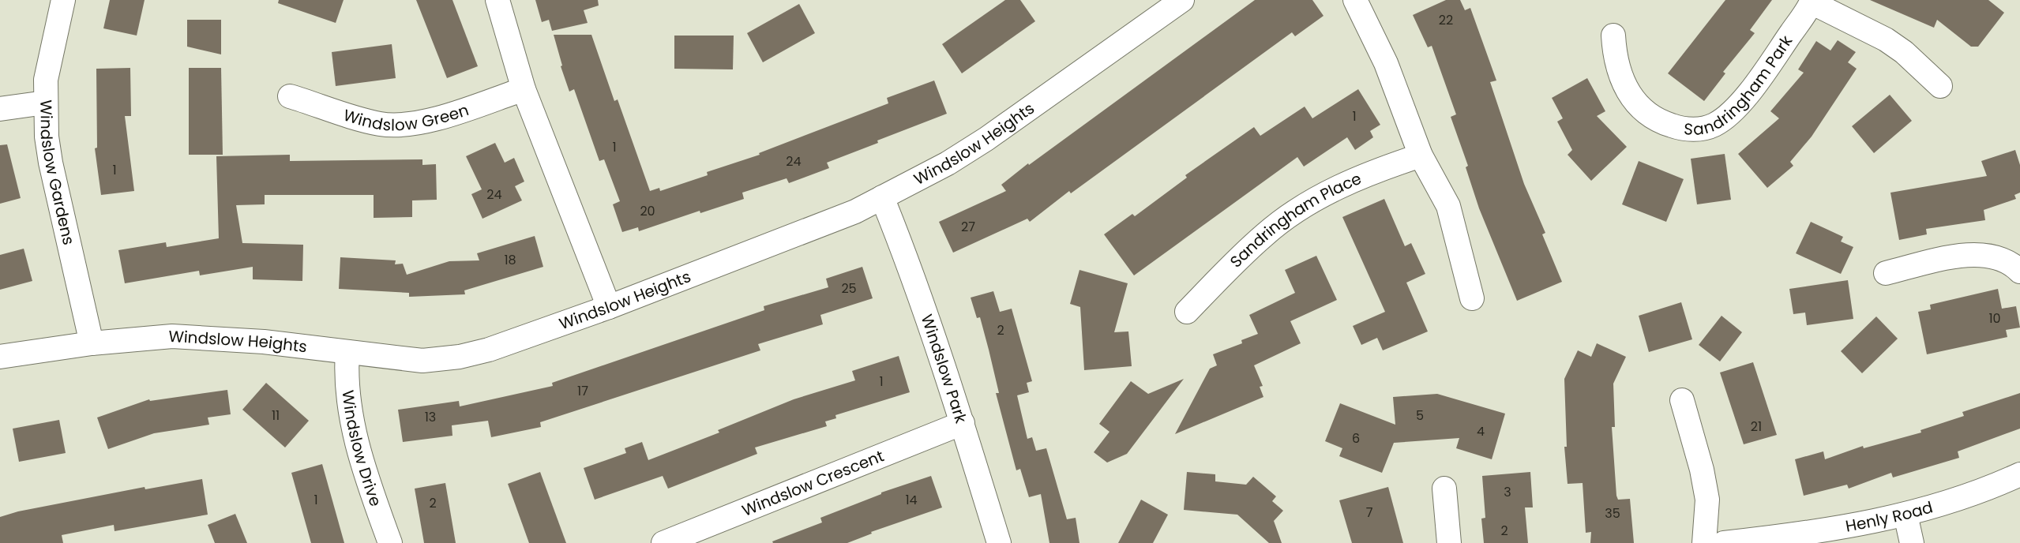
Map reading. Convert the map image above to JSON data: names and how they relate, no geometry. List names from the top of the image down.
{
  "streets": {
    "street": [
      "Sandringham Park",
      "Windslow Green",
      "Windslow Heights",
      "Windslow Gardens",
      "Sandringham Place",
      "Windslow Park",
      "Windslow Drive",
      "Windslow Crescent",
      "Henly Road"
    ]
  },
  "crossings": [
    ["Windslow Heights", "Windslow Gardens"],
    ["Windslow Heights", "Windslow Park"],
    ["Windslow Heights", "Windslow Drive"],
    ["Windslow Park", "Windslow Crescent"]
  ],
  "house_numbers": [
    "22",
    "1",
    "1",
    "24",
    "1",
    "24",
    "20",
    "27",
    "18",
    "25",
    "10",
    "2",
    "1",
    "17",
    "11",
    "5",
    "13",
    "21",
    "4",
    "6",
    "3",
    "1",
    "14",
    "2",
    "7",
    "35",
    "2"
  ]
}
